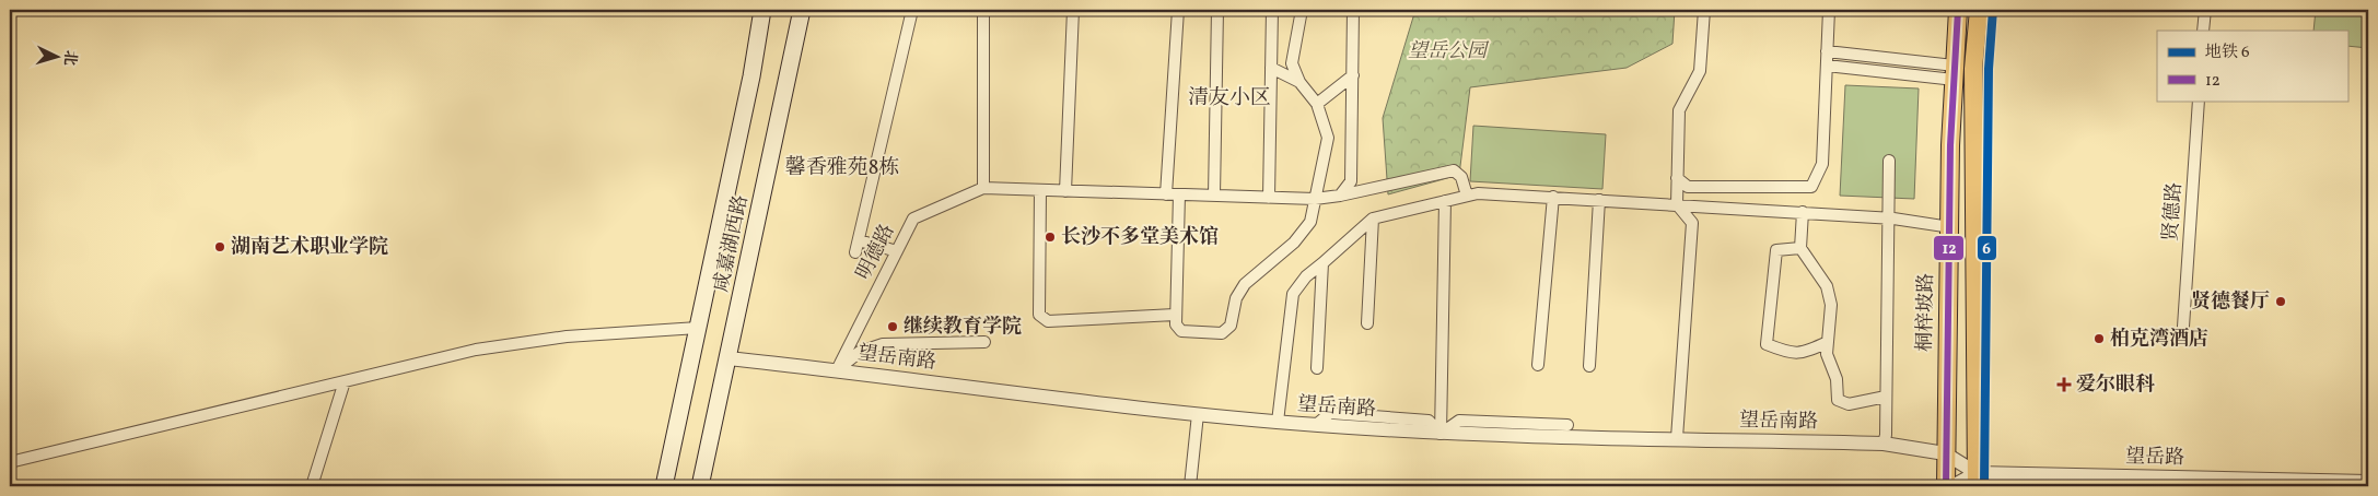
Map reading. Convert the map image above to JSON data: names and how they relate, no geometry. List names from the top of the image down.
{
  "streets": {
    "main road": ["咸嘉湖西路", "桐梓坡路"],
    "street": [
      "贤德路",
      "明德路",
      "望岳南路",
      "望岳路"
    ]
  },
  "crossings": [
    ["咸嘉湖西路", "望岳南路"],
    ["明德路", "望岳南路"],
    ["桐梓坡路", "望岳南路"]
  ],
  "districts": ["清友小区", "馨香雅苑8栋"],
  "parks": ["望岳公园"],
  "places": {
    "other": [
      "长沙不多堂美术馆",
      "湖南艺术职业学院",
      "贤德餐厅",
      "继续教育学院",
      "柏克湾酒店"
    ],
    "health": ["爱尔眼科"]
  },
  "lines": ["metro line 6", "transit line 12"],
  "legend": ["地铁 6", "12"],
  "north": "right"
}
